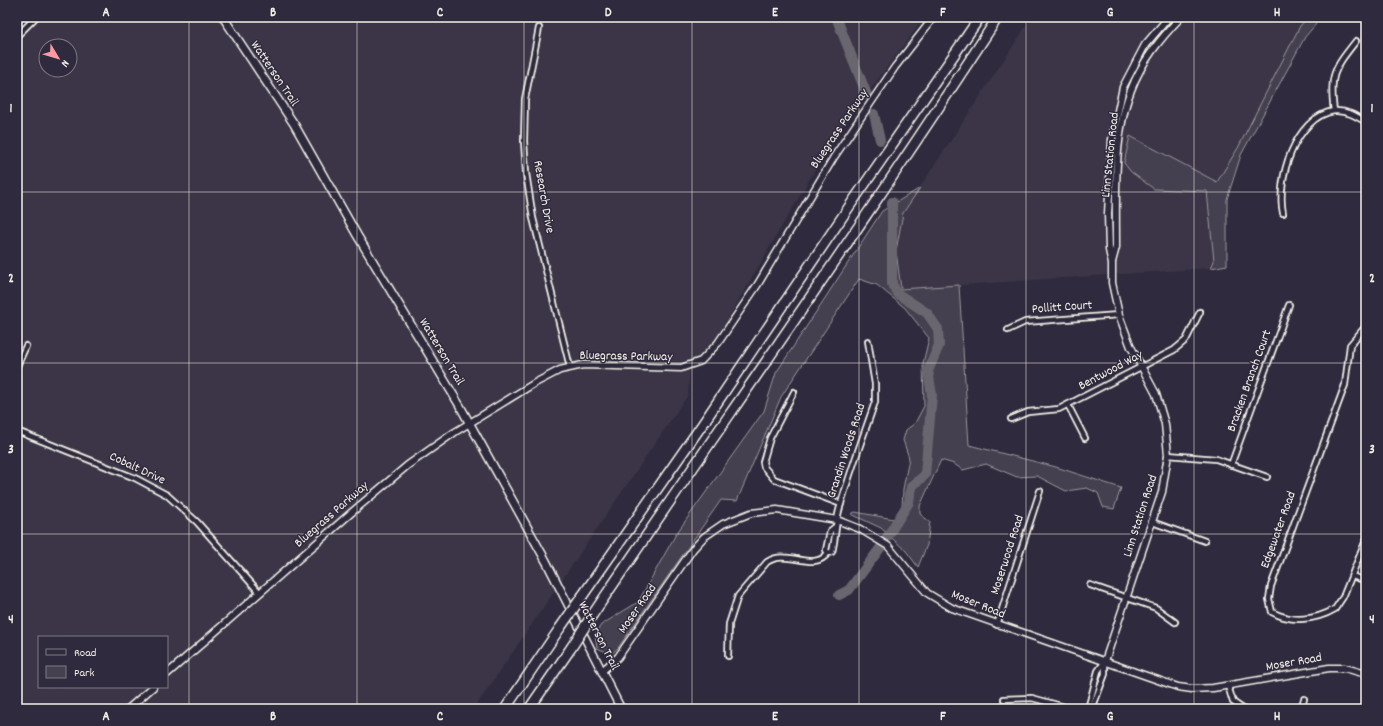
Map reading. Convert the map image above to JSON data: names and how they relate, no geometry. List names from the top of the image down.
{
  "streets": {
    "main road": ["Watterson Trail"],
    "street": [
      "Bluegrass Parkway",
      "Linn Station Road",
      "Research Drive",
      "Pollitt Court",
      "Bentwood Way",
      "Bracken Branch Court",
      "Grandin Woods Road",
      "Cobalt Drive",
      "Edgewater Road",
      "Moserwood Road",
      "Moser Road"
    ]
  },
  "crossings": [
    ["Watterson Trail", "Bluegrass Parkway"],
    ["Watterson Trail", "Moser Road"],
    ["Bluegrass Parkway", "Research Drive"],
    ["Bluegrass Parkway", "Cobalt Drive"],
    ["Linn Station Road", "Pollitt Court"],
    ["Linn Station Road", "Bentwood Way"],
    ["Linn Station Road", "Moser Road"],
    ["Grandin Woods Road", "Moser Road"],
    ["Moserwood Road", "Moser Road"]
  ],
  "legend": ["Road", "Park"],
  "north": "bottom right",
  "grid": {
    "columns": [
      "A",
      "B",
      "C",
      "D",
      "E",
      "F",
      "G",
      "H"
    ],
    "rows": [
      "1",
      "2",
      "3",
      "4"
    ]
  }
}
